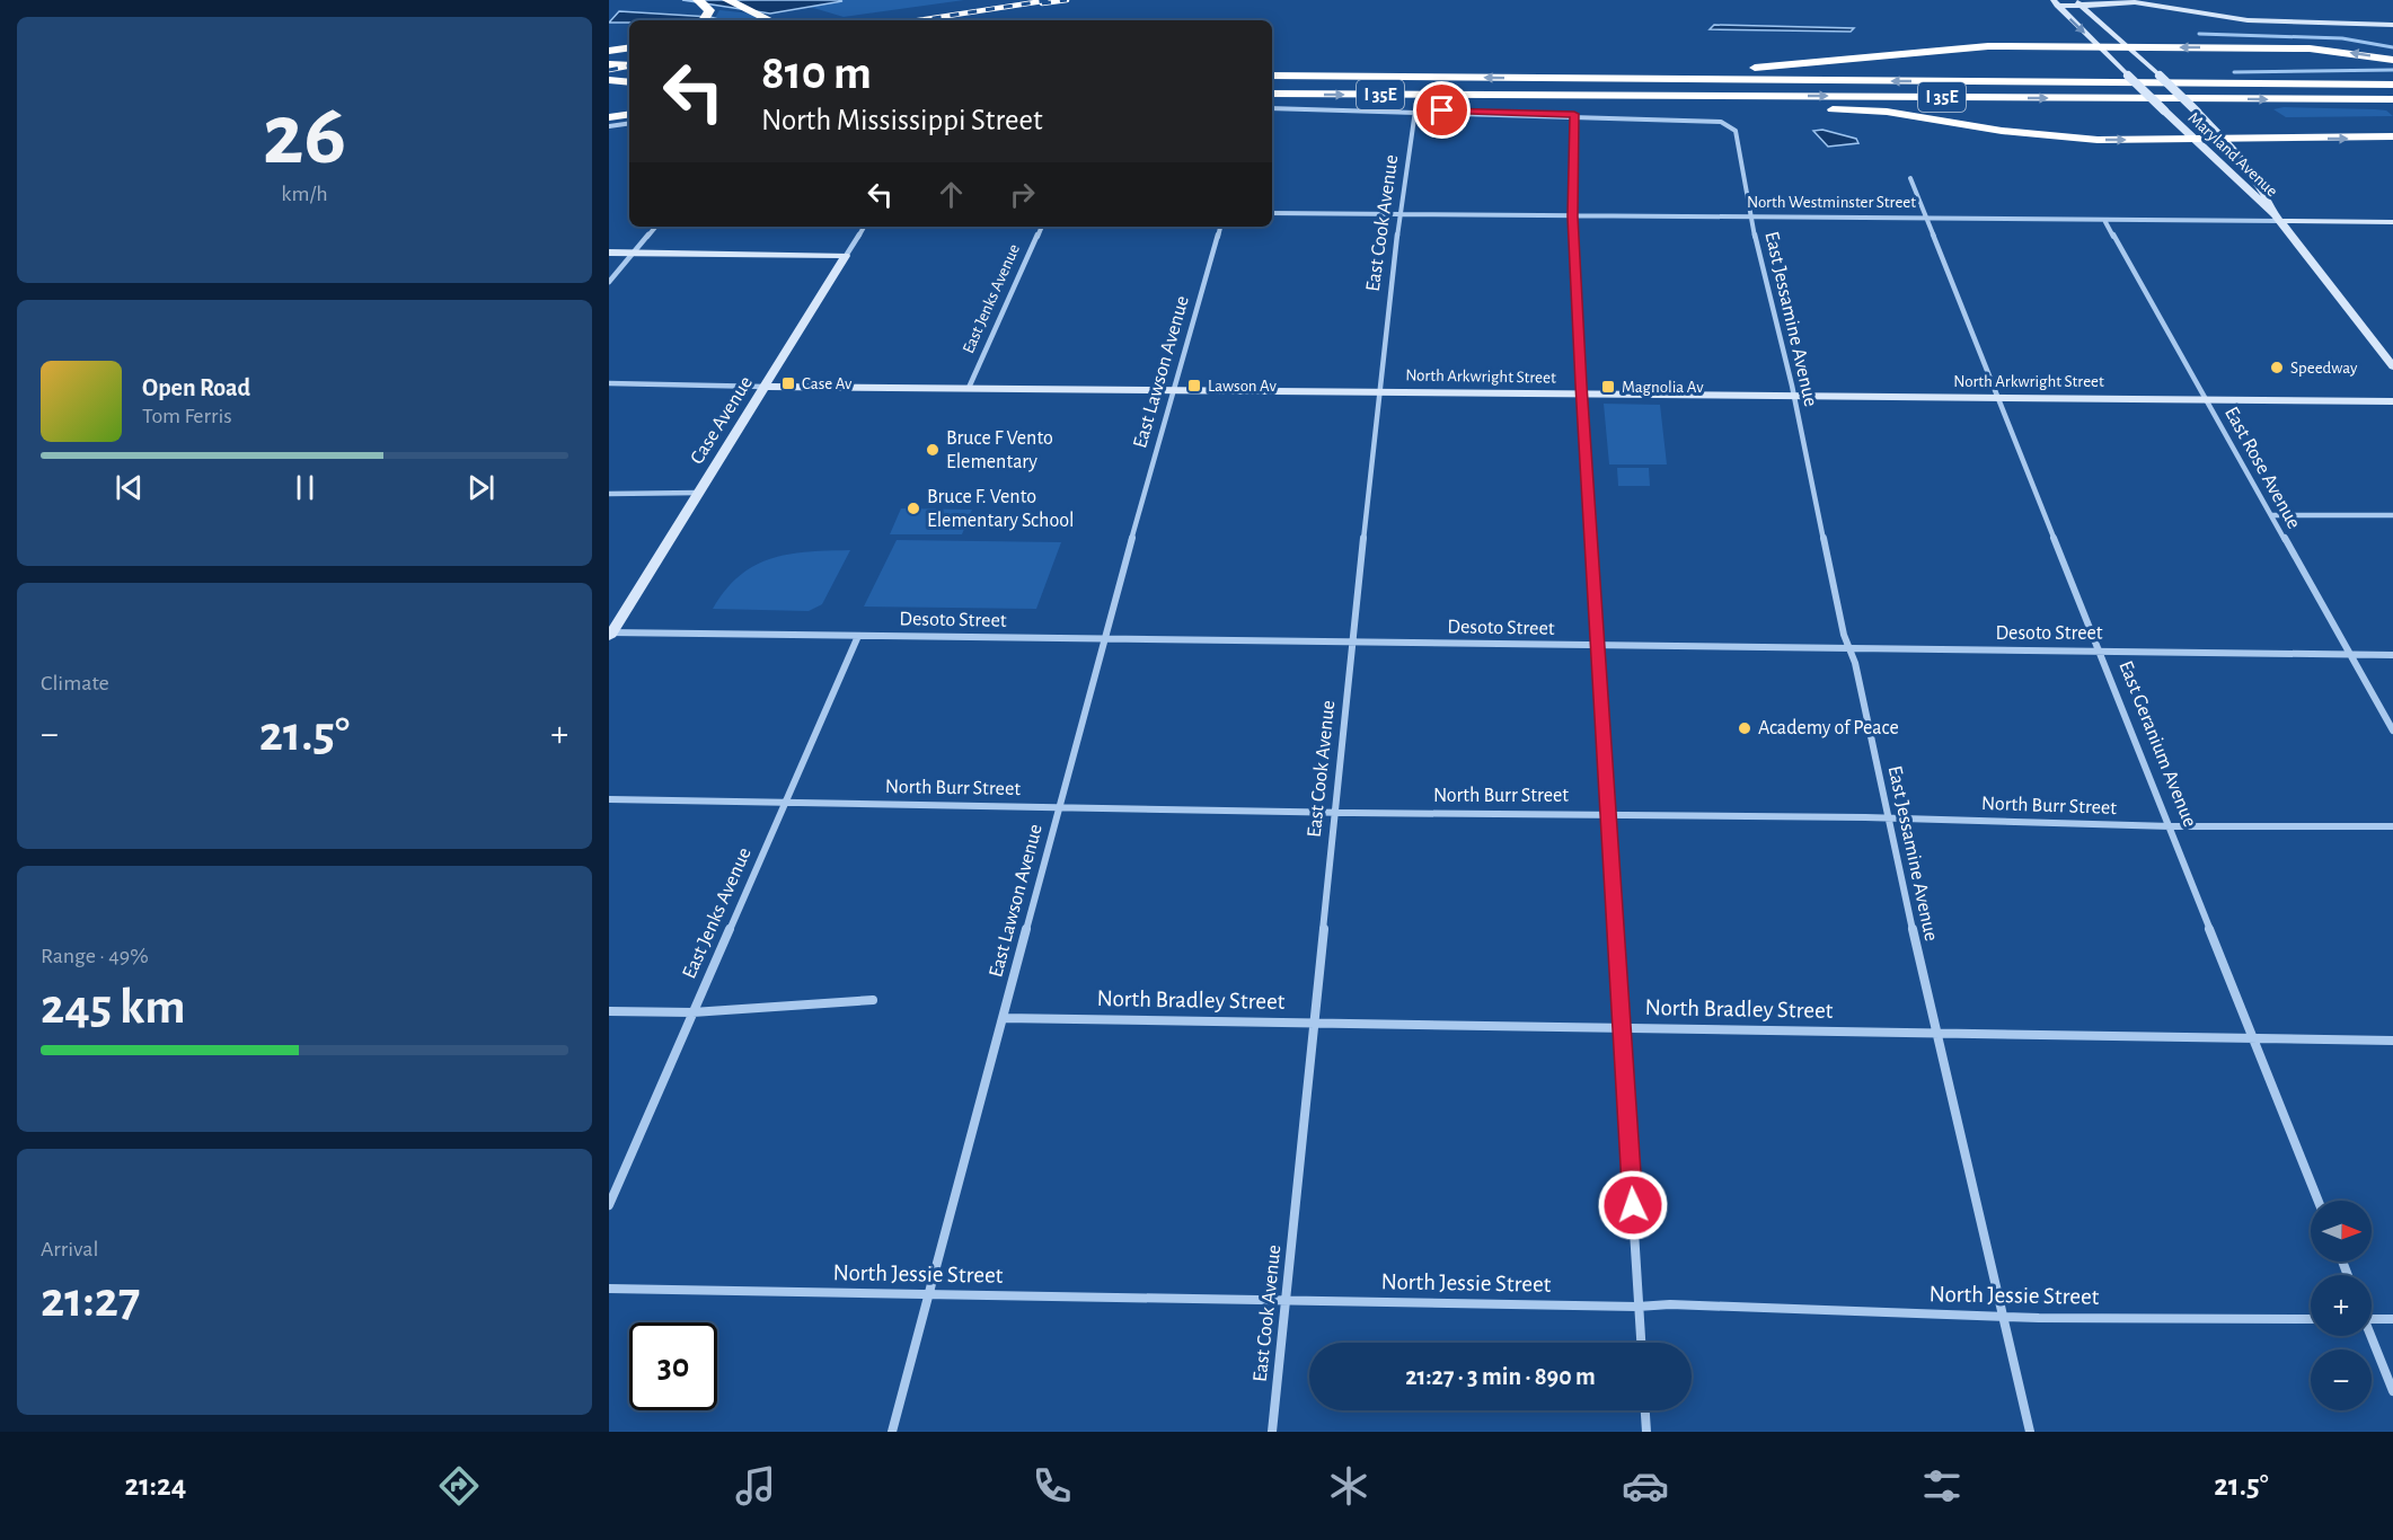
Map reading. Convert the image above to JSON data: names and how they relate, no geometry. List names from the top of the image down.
{
  "streets": {
    "highway": ["I 35E"],
    "street": [
      "Maryland Avenue",
      "North Westminster Street",
      "East Cook Avenue",
      "East Jenks Avenue",
      "East Jessamine Avenue",
      "East Lawson Avenue",
      "North Arkwright Street",
      "Case Avenue",
      "East Rose Avenue",
      "Desoto Street",
      "East Geranium Avenue",
      "North Burr Street",
      "North Bradley Street",
      "North Jessie Street"
    ]
  },
  "crossings": [
    ["North Westminster Street", "East Cook Avenue"],
    ["North Westminster Street", "East Jessamine Avenue"],
    ["North Westminster Street", "East Rose Avenue"],
    ["North Westminster Street", "East Geranium Avenue"],
    ["East Cook Avenue", "North Arkwright Street"],
    ["East Cook Avenue", "Desoto Street"],
    ["East Cook Avenue", "North Burr Street"],
    ["East Cook Avenue", "North Bradley Street"],
    ["East Cook Avenue", "North Jessie Street"],
    ["East Jenks Avenue", "North Arkwright Street"],
    ["East Jenks Avenue", "Desoto Street"],
    ["East Jenks Avenue", "North Burr Street"],
    ["East Jessamine Avenue", "North Arkwright Street"],
    ["East Jessamine Avenue", "Desoto Street"],
    ["East Jessamine Avenue", "North Burr Street"],
    ["East Jessamine Avenue", "North Bradley Street"],
    ["East Jessamine Avenue", "North Jessie Street"],
    ["East Lawson Avenue", "North Arkwright Street"],
    ["East Lawson Avenue", "Desoto Street"],
    ["East Lawson Avenue", "North Burr Street"],
    ["East Lawson Avenue", "North Bradley Street"],
    ["East Lawson Avenue", "North Jessie Street"],
    ["North Arkwright Street", "Case Avenue"],
    ["North Arkwright Street", "East Rose Avenue"],
    ["North Arkwright Street", "East Geranium Avenue"],
    ["Case Avenue", "Desoto Street"],
    ["East Rose Avenue", "Desoto Street"],
    ["Desoto Street", "East Geranium Avenue"],
    ["East Geranium Avenue", "North Burr Street"],
    ["East Geranium Avenue", "North Bradley Street"]
  ],
  "places": {
    "other": [
      "Speedway",
      "Bruce F Vento Elementary",
      "Bruce F. Vento Elementary School",
      "Academy of Peace"
    ],
    "transit": ["Case Av", "Lawson Av", "Magnolia Av"]
  },
  "north": "right",
  "page": {
    "tile": [
      ["26", "km/h"],
      "Climate",
      ["Range · 49%", "245 km"],
      ["Arrival", "21:27"]
    ],
    "turn": ["810 m", "North Mississippi Street"],
    "song": ["Open Road", "Tom Ferris"],
    "heat": ["−", "21.5°", "+"],
    "map_buttons": ["+", "−"],
    "limit": "30",
    "trip": "21:27 · 3 min · 890 m",
    "tabs": ["21:24", "21.5°"]
  }
}
